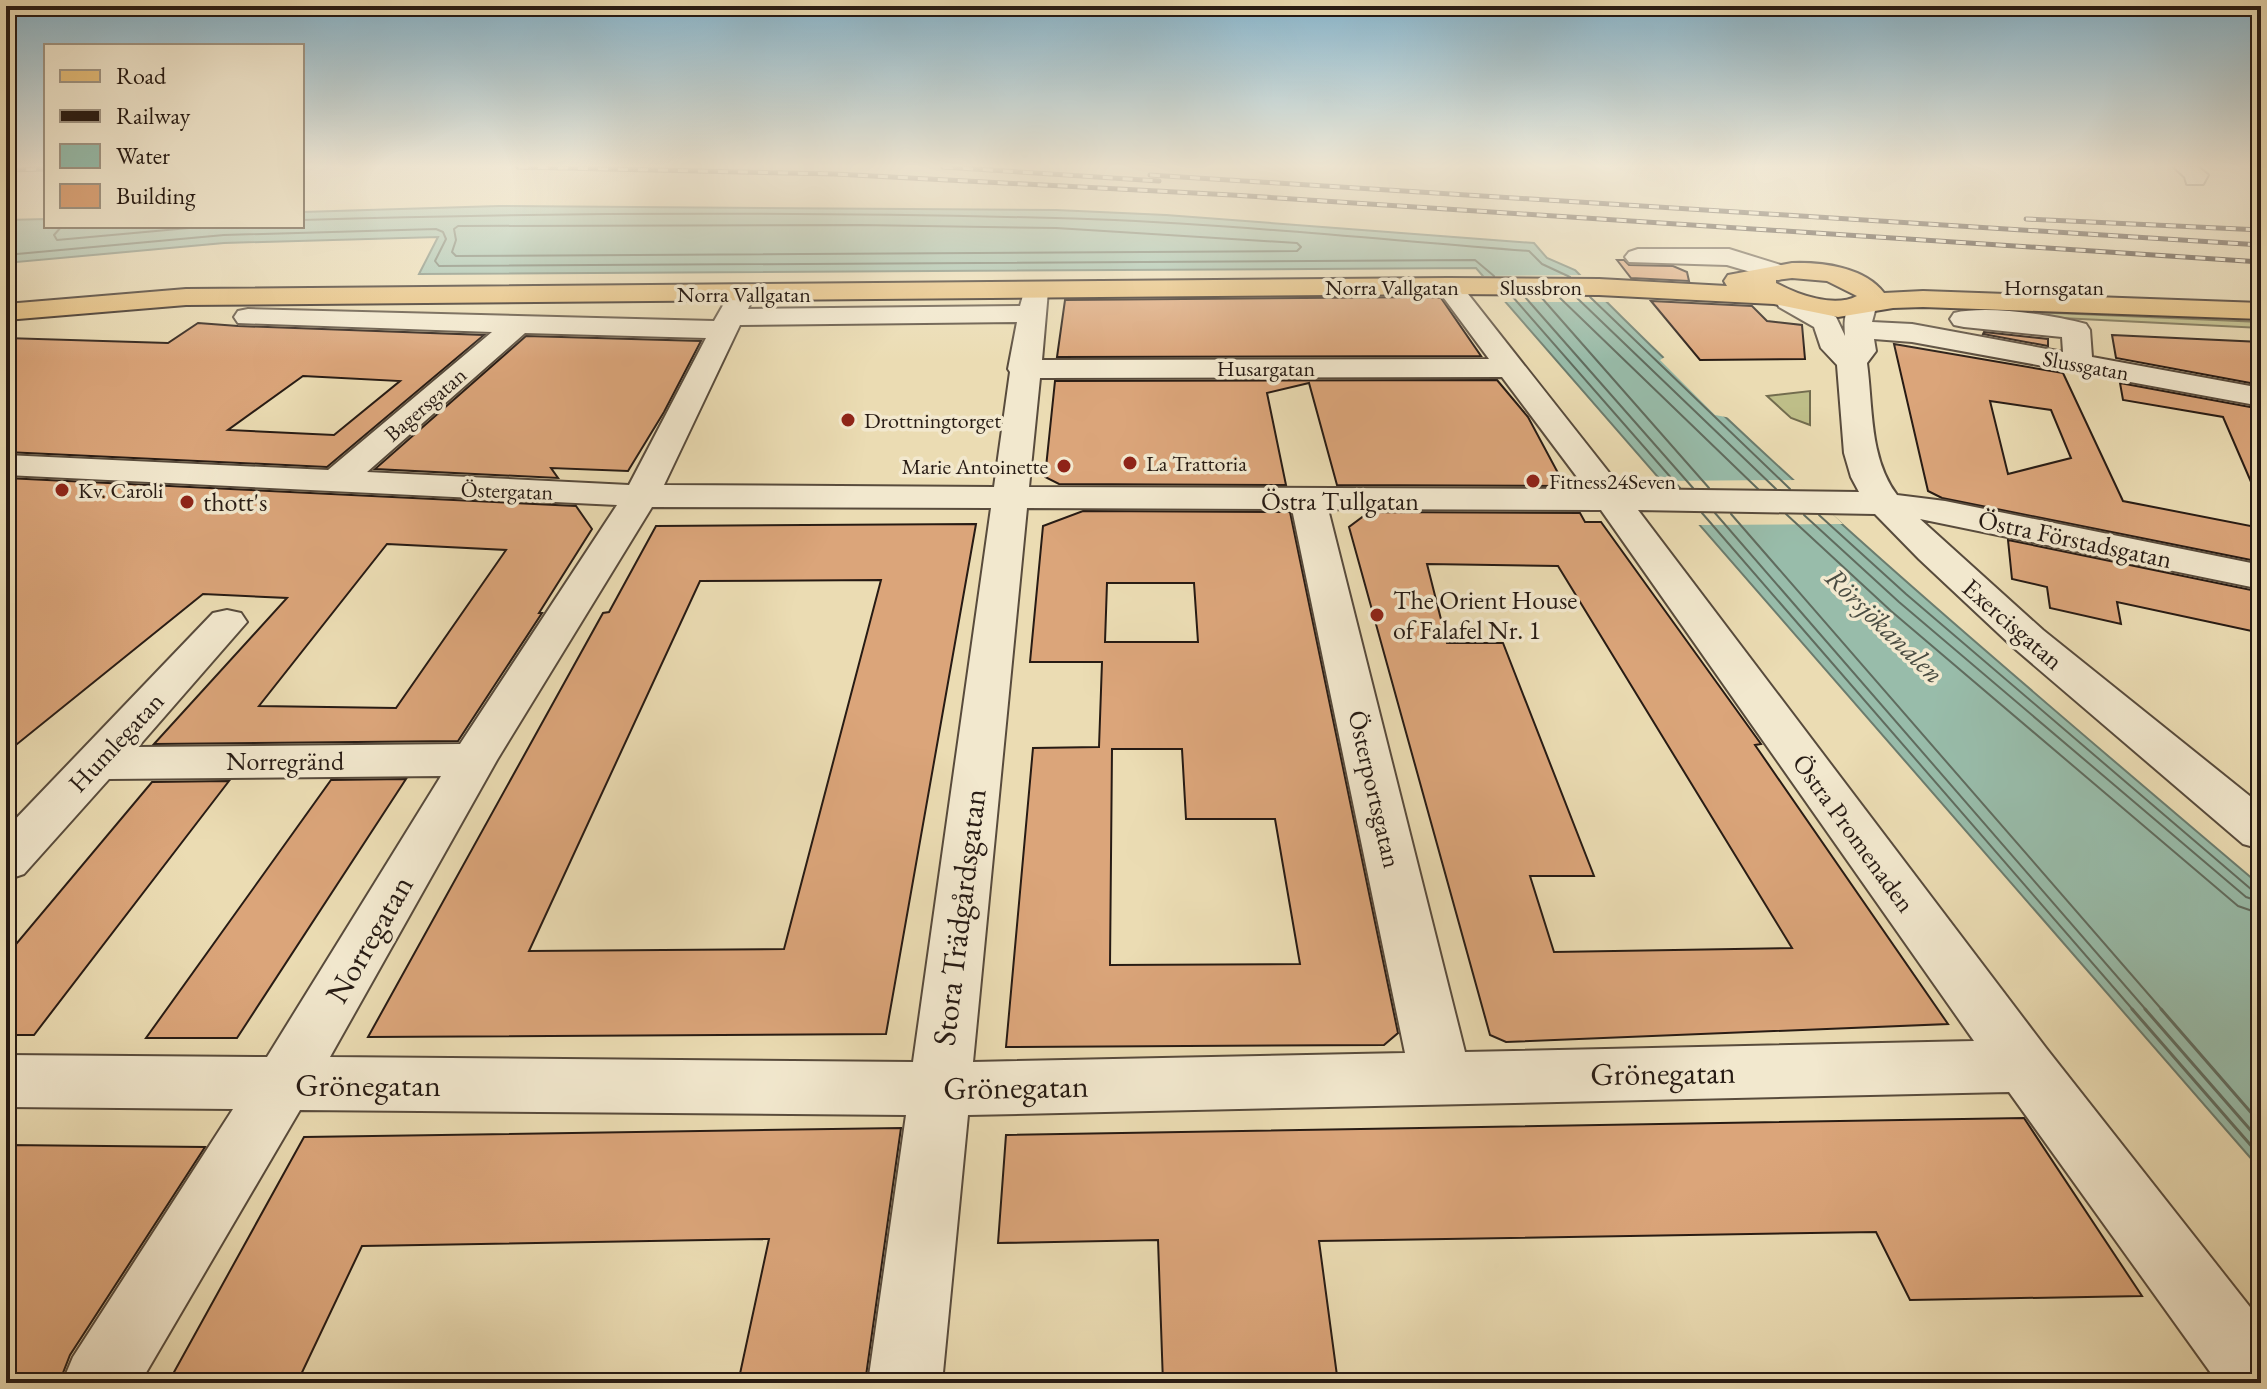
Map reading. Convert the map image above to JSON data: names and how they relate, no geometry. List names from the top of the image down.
{
  "streets": {
    "main road": ["Norra Vallgatan", "Slussbron", "Hornsgatan"],
    "street": [
      "Slussgatan",
      "Husargatan",
      "Bagersgatan",
      "Östergatan",
      "Östra Tullgatan",
      "Östra Förstadsgatan",
      "Exercisgatan",
      "Humlegatan",
      "Norregränd",
      "Österportsgatan",
      "Östra Promenaden",
      "Stora Trädgårdsgatan",
      "Norregatan",
      "Grönegatan"
    ]
  },
  "crossings": [
    ["Norra Vallgatan", "Slussbron"],
    ["Norra Vallgatan", "Bagersgatan"],
    ["Norra Vallgatan", "Östra Promenaden"],
    ["Slussbron", "Hornsgatan"],
    ["Hornsgatan", "Slussgatan"],
    ["Hornsgatan", "Exercisgatan"],
    ["Slussgatan", "Exercisgatan"],
    ["Husargatan", "Östra Promenaden"],
    ["Bagersgatan", "Östergatan"],
    ["Östergatan", "Östra Tullgatan"],
    ["Östergatan", "Stora Trädgårdsgatan"],
    ["Östergatan", "Norregatan"],
    ["Östra Tullgatan", "Östra Förstadsgatan"],
    ["Östra Tullgatan", "Exercisgatan"],
    ["Östra Tullgatan", "Österportsgatan"],
    ["Östra Tullgatan", "Östra Promenaden"],
    ["Östra Tullgatan", "Stora Trädgårdsgatan"],
    ["Östra Förstadsgatan", "Exercisgatan"],
    ["Humlegatan", "Norregränd"],
    ["Norregränd", "Norregatan"],
    ["Österportsgatan", "Grönegatan"],
    ["Östra Promenaden", "Grönegatan"],
    ["Stora Trädgårdsgatan", "Grönegatan"],
    ["Norregatan", "Grönegatan"]
  ],
  "water": ["Rörsjökanalen"],
  "places": [
    "Drottningtorget",
    "La Trattoria",
    "Marie Antoinette",
    "Fitness24Seven",
    "Kv. Caroli",
    "thott's",
    "The Orient House of Falafel Nr. 1"
  ],
  "legend": [
    "Road",
    "Railway",
    "Water",
    "Building"
  ]
}
